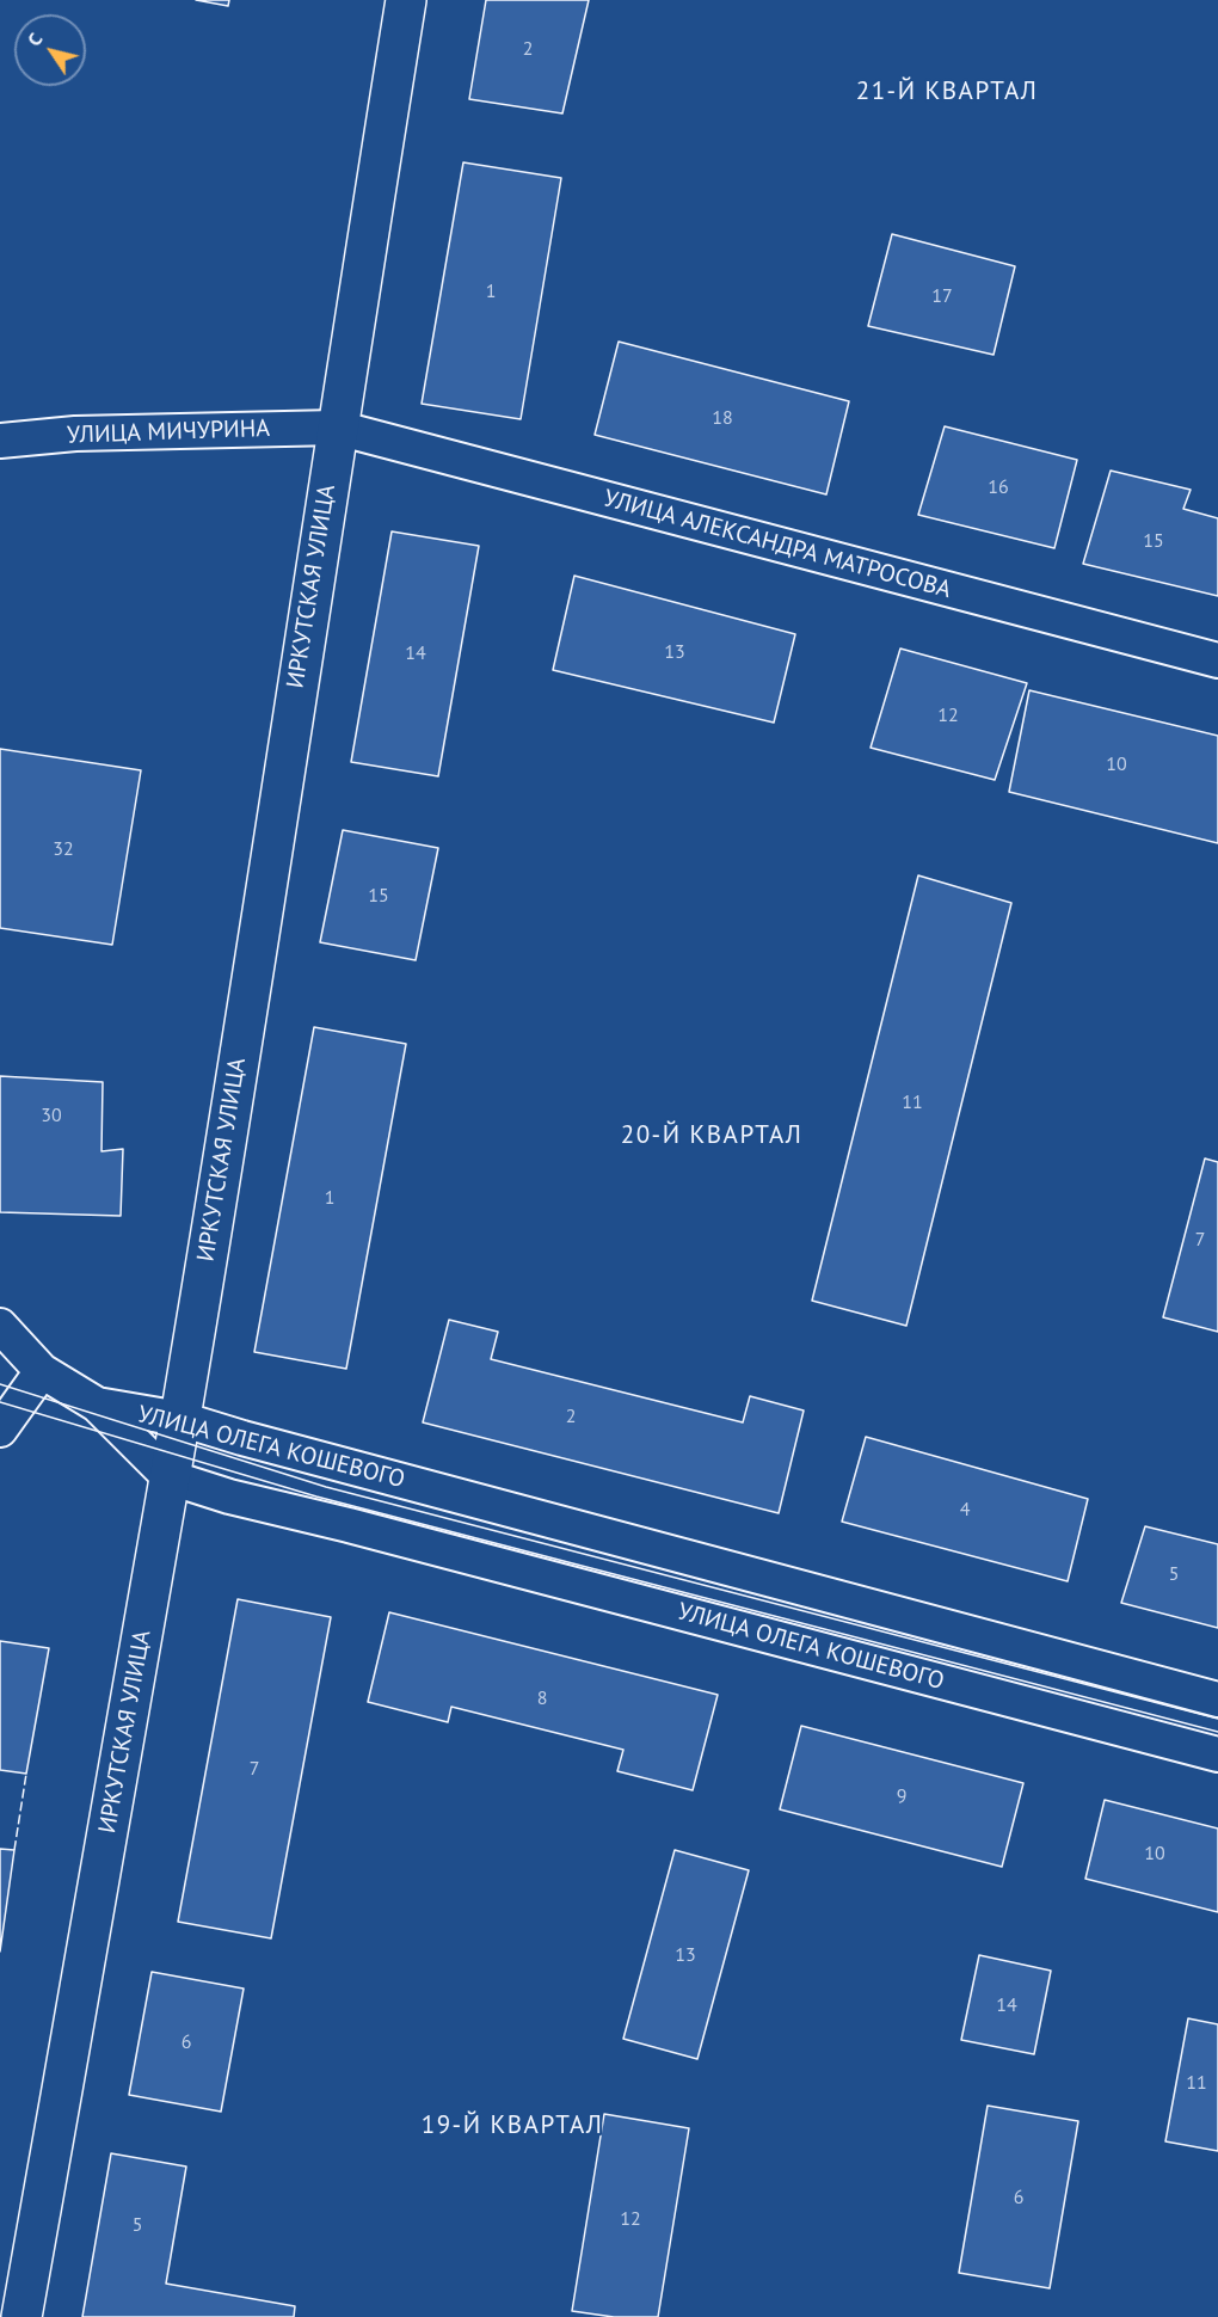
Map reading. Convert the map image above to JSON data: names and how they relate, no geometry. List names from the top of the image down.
{
  "streets": {
    "main road": ["ИРКУТСКАЯ УЛИЦА"],
    "street": ["УЛИЦА МИЧУРИНА", "УЛИЦА АЛЕКСАНДРА МАТРОСОВА", "УЛИЦА ОЛЕГА КОШЕВОГО"]
  },
  "crossings": [
    ["УЛИЦА МИЧУРИНА", "УЛИЦА АЛЕКСАНДРА МАТРОСОВА"],
    ["УЛИЦА МИЧУРИНА", "ИРКУТСКАЯ УЛИЦА"],
    ["УЛИЦА АЛЕКСАНДРА МАТРОСОВА", "ИРКУТСКАЯ УЛИЦА"],
    ["ИРКУТСКАЯ УЛИЦА", "УЛИЦА ОЛЕГА КОШЕВОГО"]
  ],
  "districts": ["21-Й КВАРТАЛ", "20-Й КВАРТАЛ", "19-Й КВАРТАЛ"],
  "house_numbers": [
    "2",
    "1",
    "17",
    "18",
    "16",
    "15",
    "13",
    "14",
    "12",
    "10",
    "32",
    "15",
    "11",
    "30",
    "1",
    "7",
    "2",
    "4",
    "5",
    "8",
    "7",
    "9",
    "10",
    "13",
    "14",
    "6",
    "11",
    "6",
    "12",
    "5"
  ],
  "north": "top left"
}
